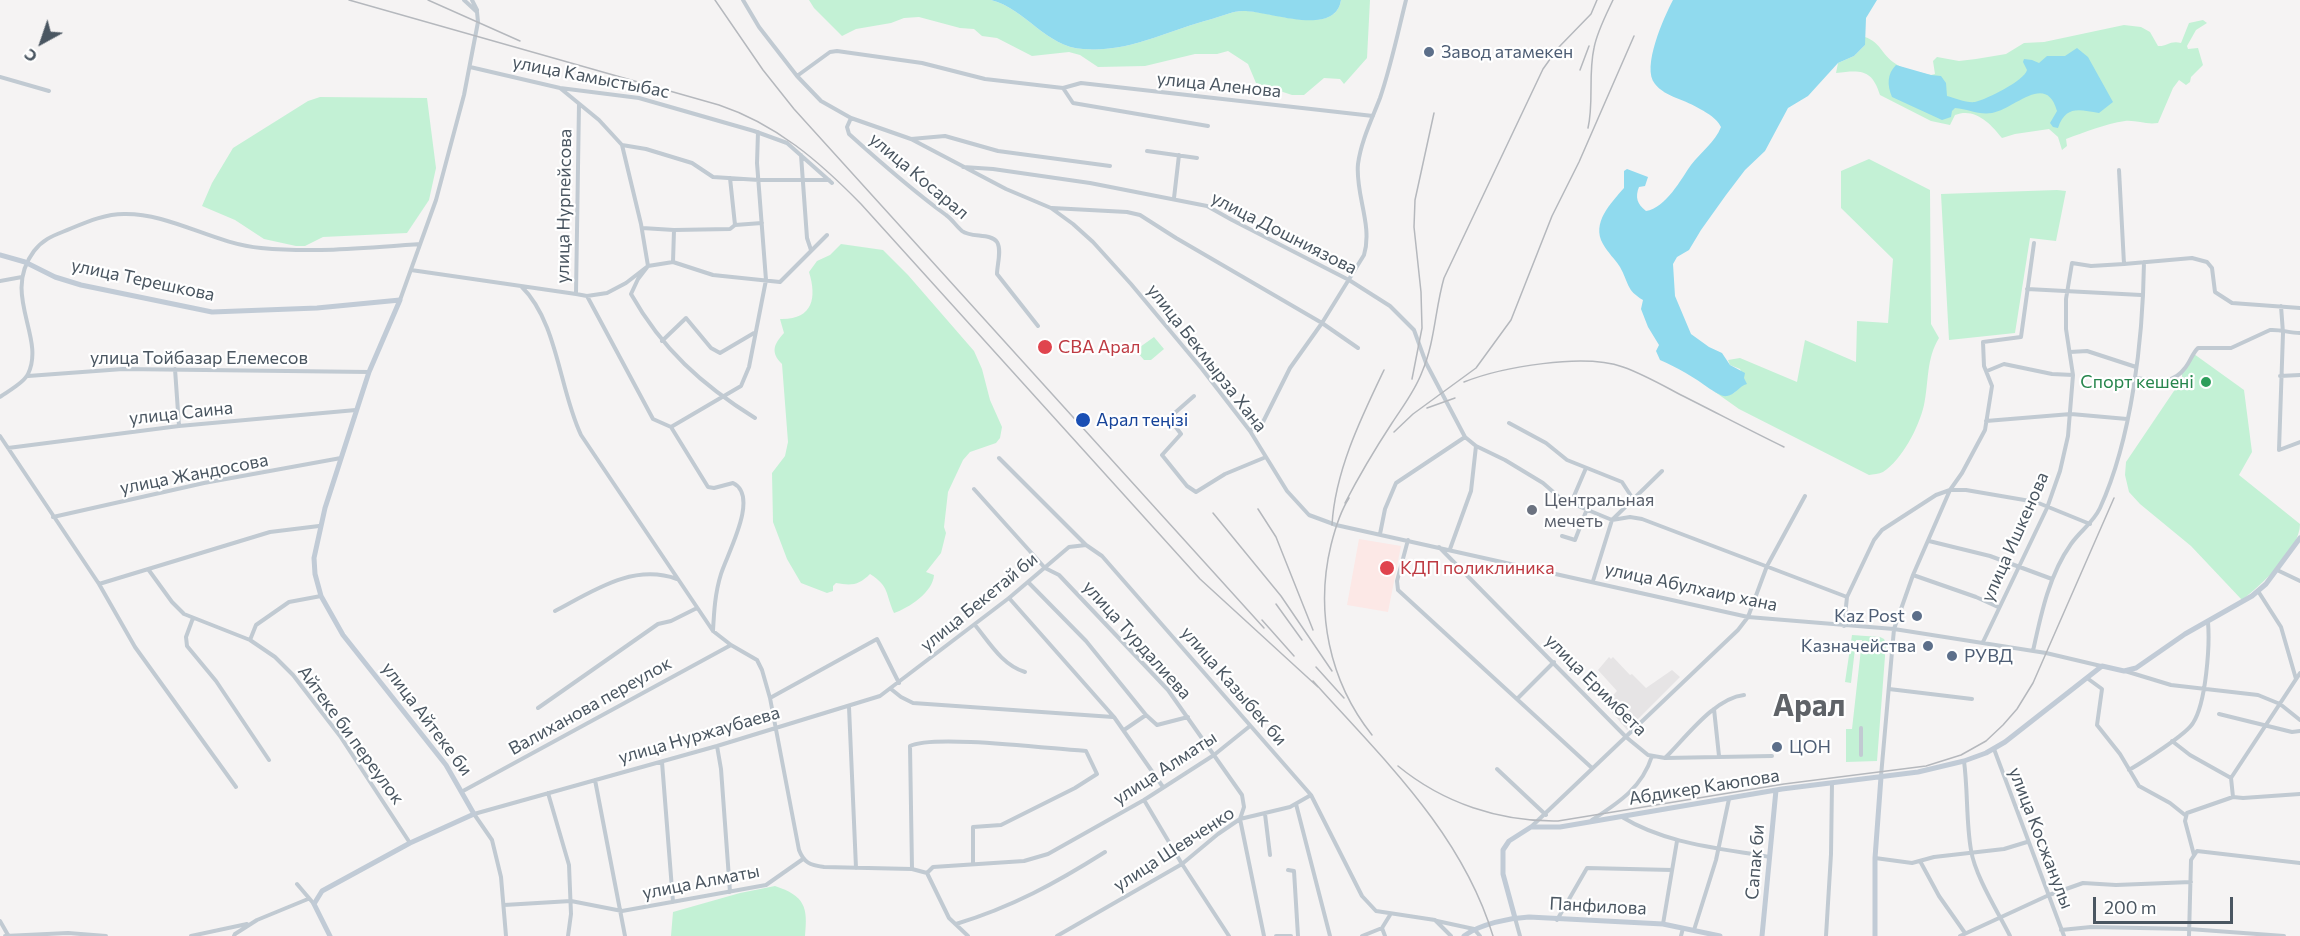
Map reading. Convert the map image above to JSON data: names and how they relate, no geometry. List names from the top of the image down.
{
  "streets": {
    "street": [
      "улица Камыстыбас",
      "улица Аленова",
      "улица Косарал",
      "улица Нурпейсова",
      "улица Дошниязова",
      "улица Терешкова",
      "улица Тойбазар Елемесов",
      "улица Бекмырза Хана",
      "улица Саина",
      "улица Жандосова",
      "улица Ишкенова",
      "улица Абулхаир хана",
      "улица Бекетай би",
      "улица Турдалиева",
      "улица Еримбета",
      "улица Казыбек би",
      "Валиханова переулок",
      "улица Айтеке би",
      "Айтеке би переулок",
      "улица Нуржаубаева",
      "улица Алматы",
      "Абдикер Каюпова",
      "улица Косжанулы",
      "улица Шевченко",
      "Сапак би",
      "Панфилова"
    ]
  },
  "crossings": [
    ["улица Терешкова", "улица Айтеке би"],
    ["улица Тойбазар Елемесов", "улица Айтеке би"],
    ["улица Бекмырза Хана", "улица Абулхаир хана"],
    ["улица Бекмырза Хана", "улица Еримбета"],
    ["улица Саина", "улица Айтеке би"],
    ["улица Жандосова", "улица Айтеке би"],
    ["улица Ишкенова", "улица Абулхаир хана"],
    ["улица Абулхаир хана", "улица Еримбета"],
    ["улица Абулхаир хана", "Абдикер Каюпова"],
    ["улица Бекетай би", "улица Турдалиева"],
    ["улица Бекетай би", "улица Казыбек би"],
    ["улица Бекетай би", "улица Нуржаубаева"],
    ["улица Турдалиева", "улица Алматы"],
    ["улица Турдалиева", "улица Шевченко"],
    ["улица Казыбек би", "улица Алматы"],
    ["улица Казыбек би", "улица Шевченко"],
    ["улица Казыбек би", "Панфилова"],
    ["Валиханова переулок", "улица Айтеке би"],
    ["улица Айтеке би", "улица Нуржаубаева"],
    ["улица Айтеке би", "улица Алматы"],
    ["Айтеке би переулок", "улица Нуржаубаева"],
    ["Абдикер Каюпова", "улица Косжанулы"],
    ["Абдикер Каюпова", "Сапак би"]
  ],
  "districts": ["Арал"],
  "places": [
    "Завод атамекен",
    "СВА Арал",
    "Спорт кешені",
    "Арал теңізі",
    "Центральная мечеть",
    "КДП поликлиника",
    "Kaz Post",
    "Казначейства",
    "РУВД",
    "ЦОН"
  ],
  "scale_bar": "200 m",
  "north": "bottom left"
}
